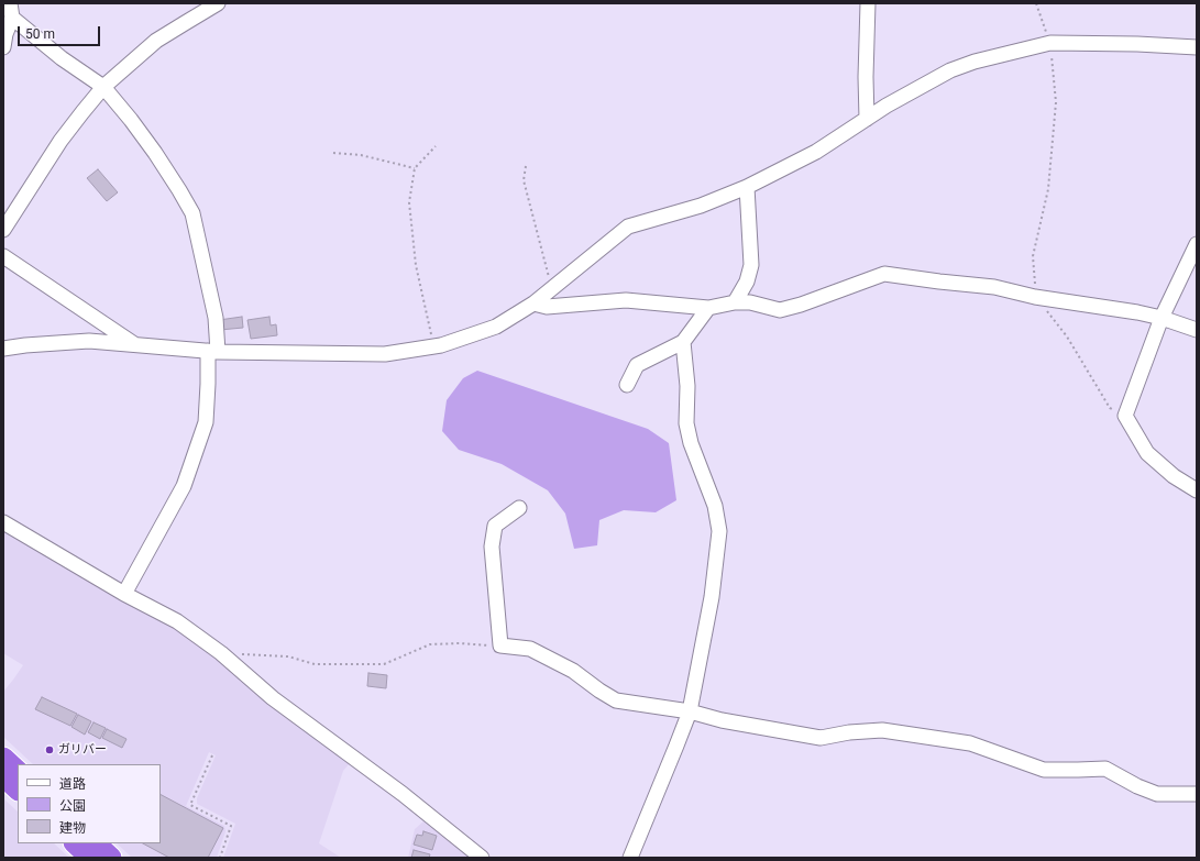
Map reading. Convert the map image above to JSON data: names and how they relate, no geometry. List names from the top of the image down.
{
  "places": ["ガリバー"],
  "legend": ["道路", "公園", "建物"],
  "scale_bar": "50 m"
}
